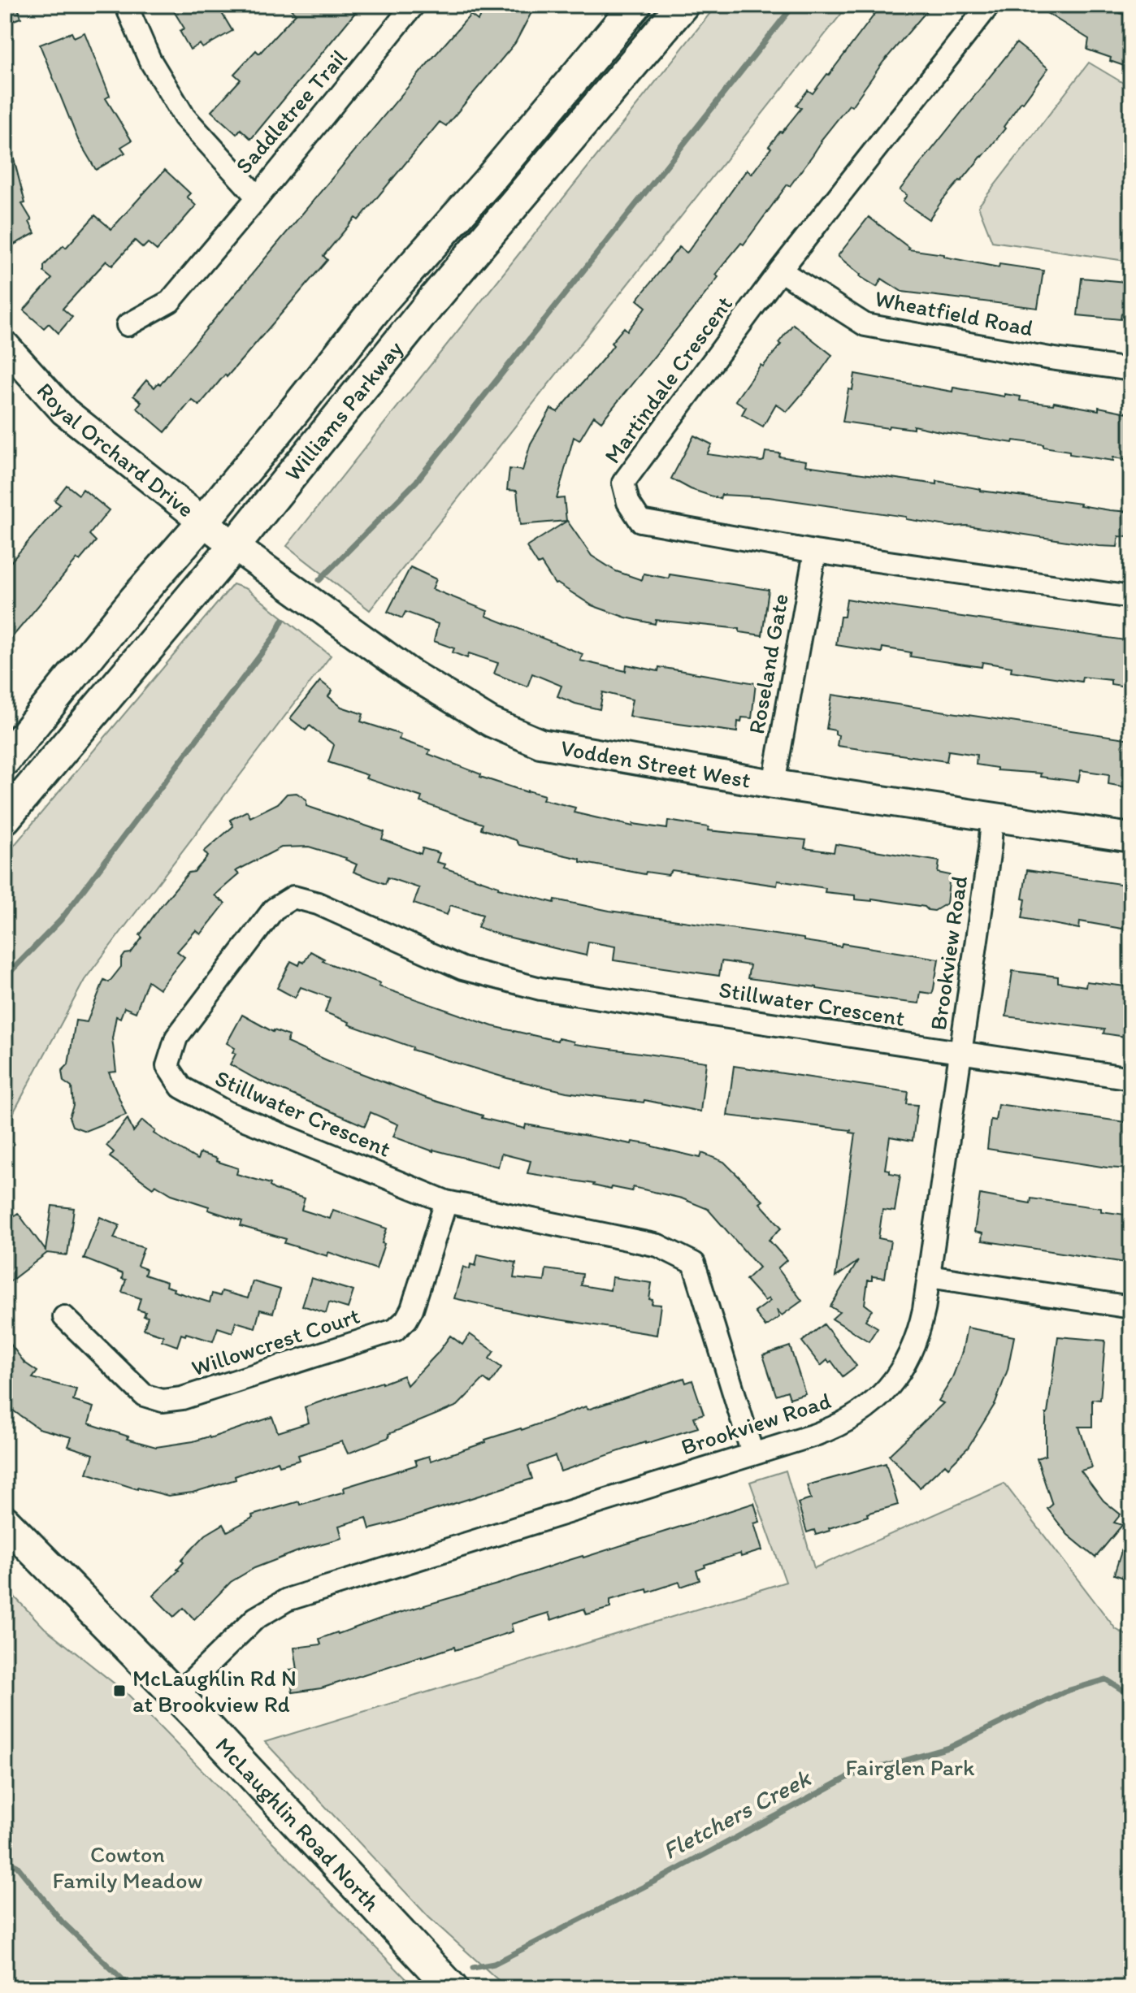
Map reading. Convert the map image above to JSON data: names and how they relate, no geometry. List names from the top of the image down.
{
  "streets": {
    "main road": ["Williams Parkway", "McLaughlin Road North"],
    "street": [
      "Saddletree Trail",
      "Wheatfield Road",
      "Martindale Crescent",
      "Royal Orchard Drive",
      "Roseland Gate",
      "Vodden Street West",
      "Brookview Road",
      "Stillwater Crescent",
      "Willowcrest Court"
    ]
  },
  "crossings": [
    ["Wheatfield Road", "Martindale Crescent"],
    ["Martindale Crescent", "Roseland Gate"],
    ["Williams Parkway", "Royal Orchard Drive"],
    ["Williams Parkway", "Vodden Street West"],
    ["Royal Orchard Drive", "Vodden Street West"],
    ["Roseland Gate", "Vodden Street West"],
    ["Vodden Street West", "Brookview Road"],
    ["Brookview Road", "Stillwater Crescent"],
    ["Brookview Road", "McLaughlin Road North"],
    ["Stillwater Crescent", "Willowcrest Court"]
  ],
  "water": ["Fletchers Creek"],
  "parks": ["Fairglen Park", "Cowton Family Meadow"],
  "places": {
    "transit": ["McLaughlin Rd N at Brookview Rd"]
  }
}
